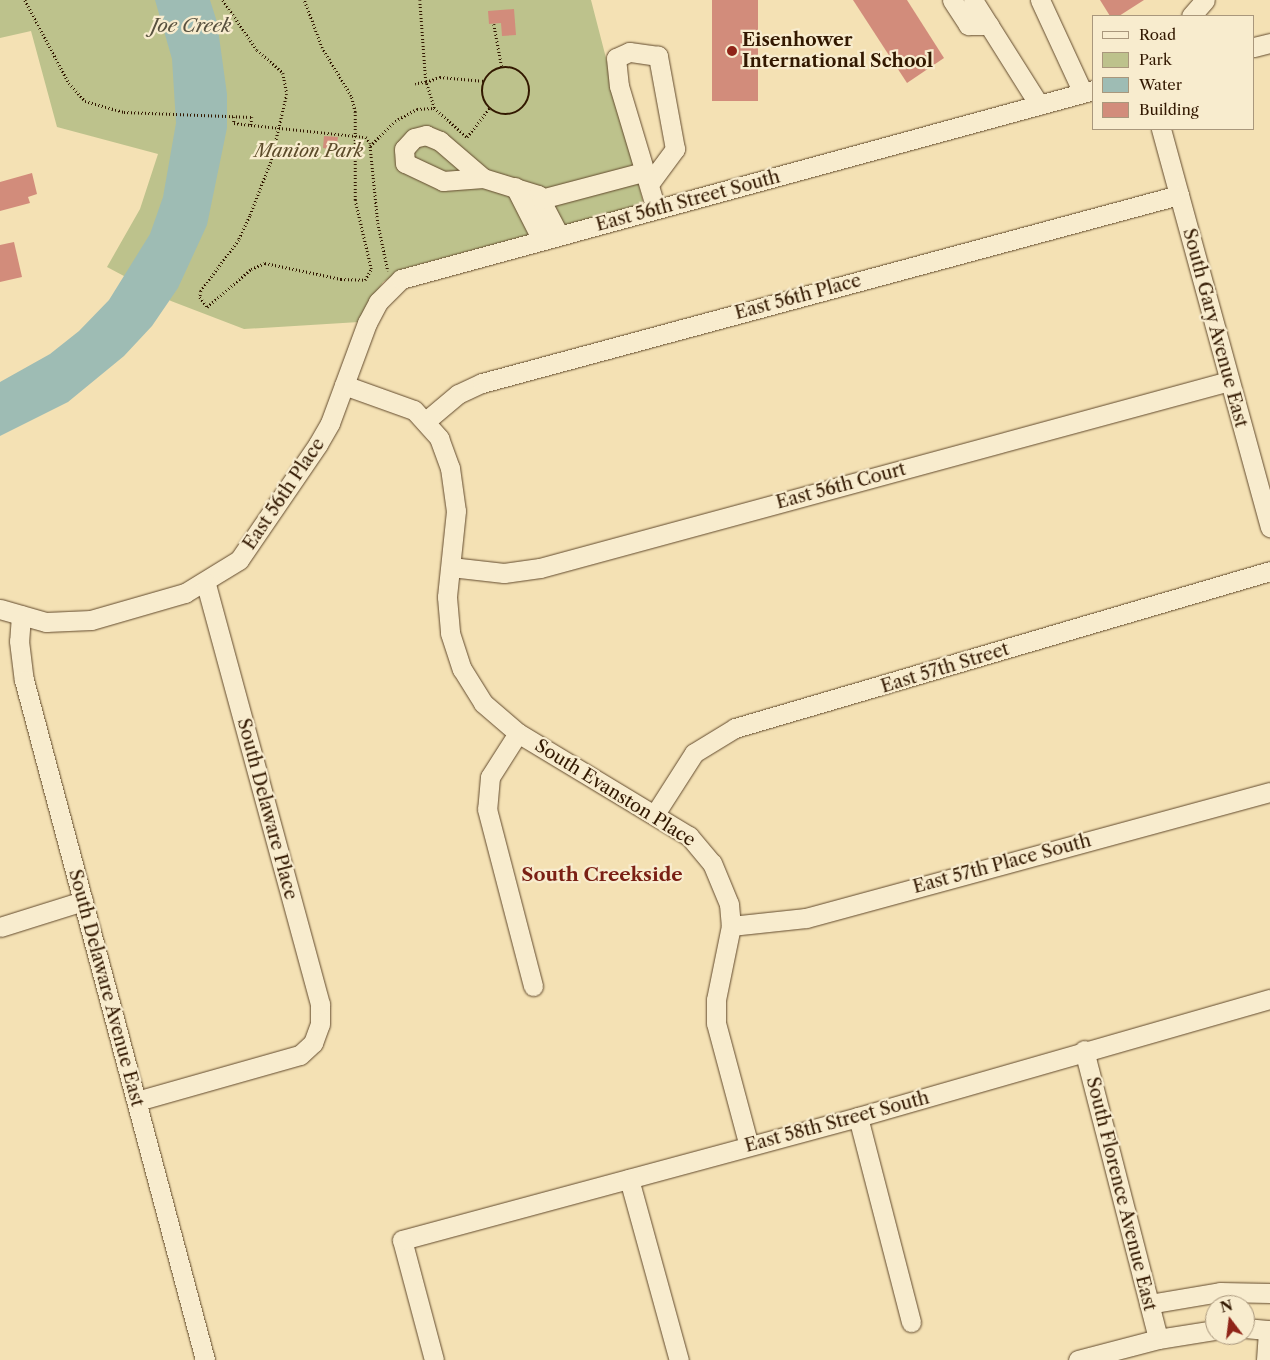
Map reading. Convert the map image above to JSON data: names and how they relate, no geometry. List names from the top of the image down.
{
  "streets": {
    "street": [
      "East 56th Street South",
      "East 56th Place",
      "South Gary Avenue East",
      "East 56th Court",
      "East 57th Street",
      "South Evanston Place",
      "South Delaware Place",
      "East 57th Place South",
      "South Delaware Avenue East",
      "East 58th Street South",
      "South Florence Avenue East"
    ]
  },
  "crossings": [
    ["East 56th Street South", "East 56th Place"],
    ["East 56th Place", "South Gary Avenue East"],
    ["East 56th Place", "South Evanston Place"],
    ["East 56th Place", "South Delaware Place"],
    ["East 56th Place", "South Delaware Avenue East"],
    ["South Gary Avenue East", "East 56th Court"],
    ["East 56th Court", "South Evanston Place"],
    ["East 57th Street", "South Evanston Place"],
    ["South Evanston Place", "East 57th Place South"],
    ["South Evanston Place", "East 58th Street South"],
    ["South Delaware Place", "South Delaware Avenue East"],
    ["East 58th Street South", "South Florence Avenue East"]
  ],
  "districts": ["South Creekside"],
  "water": ["Joe Creek"],
  "parks": ["Manion Park"],
  "places": ["Eisenhower International School"],
  "legend": [
    "Road",
    "Park",
    "Water",
    "Building"
  ],
  "north": "top"
}
